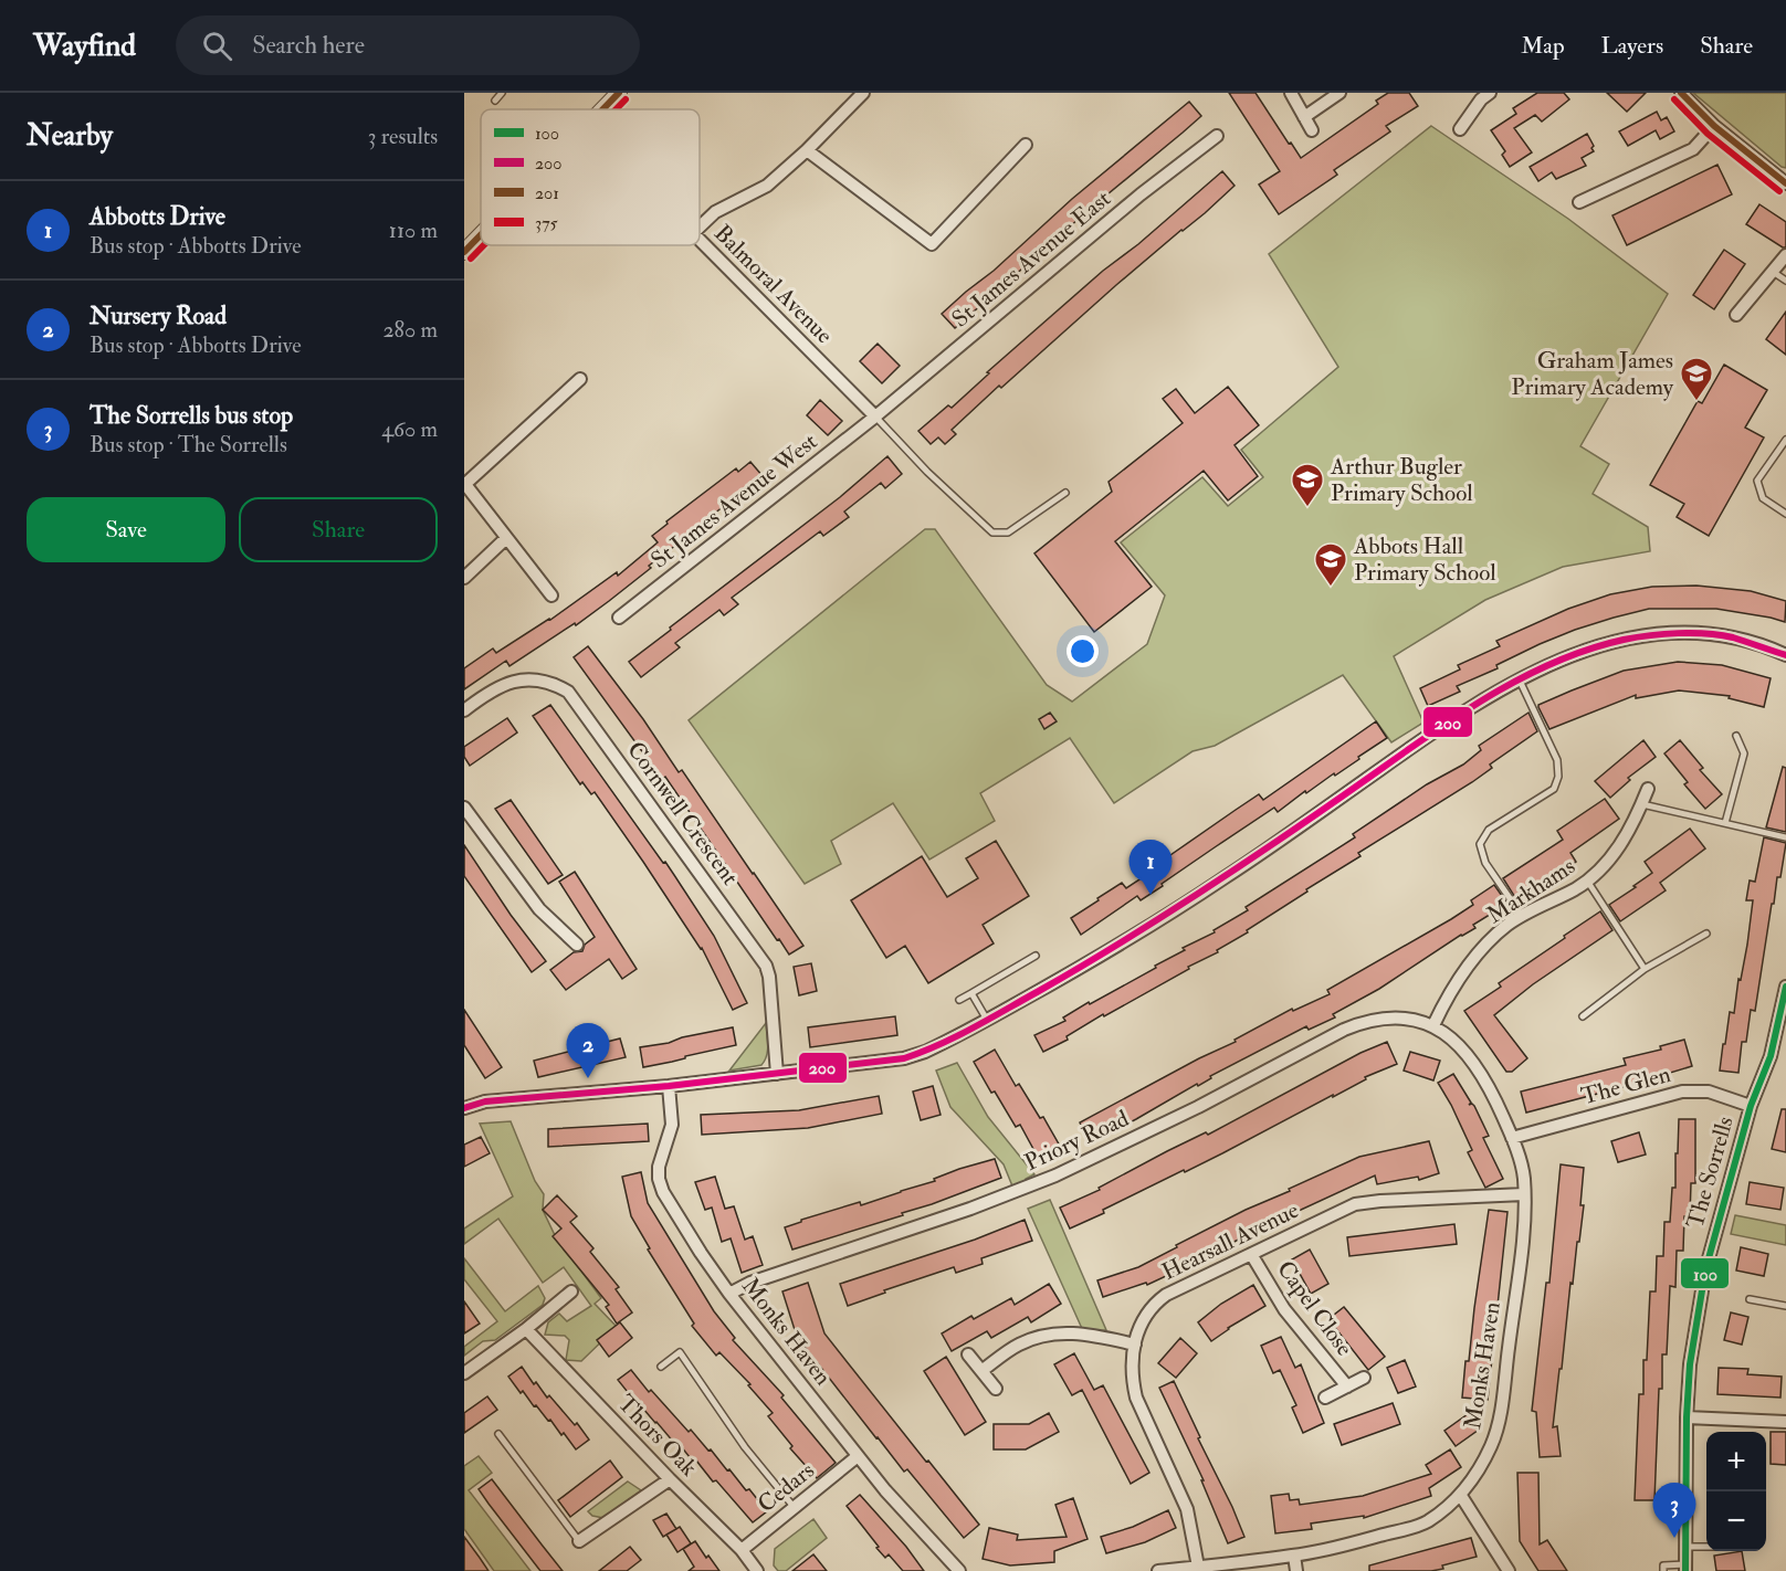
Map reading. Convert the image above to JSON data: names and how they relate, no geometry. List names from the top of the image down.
{
  "streets": {
    "street": [
      "St James Avenue East",
      "Balmoral Avenue",
      "St James Avenue West",
      "Cornwell Crescent",
      "Markhams",
      "The Glen",
      "Priory Road",
      "The Sorrells",
      "Hearsall Avenue",
      "Capel Close",
      "Monks Haven",
      "Thors Oak",
      "Cedars"
    ]
  },
  "crossings": [
    ["St James Avenue East", "Balmoral Avenue"],
    ["St James Avenue East", "St James Avenue West"],
    ["Balmoral Avenue", "St James Avenue West"],
    ["Markhams", "Priory Road"],
    ["Markhams", "Monks Haven"],
    ["The Glen", "The Sorrells"],
    ["The Glen", "Monks Haven"],
    ["Priory Road", "Monks Haven"],
    ["Hearsall Avenue", "Capel Close"],
    ["Hearsall Avenue", "Monks Haven"],
    ["Monks Haven", "Cedars"],
    ["Thors Oak", "Cedars"]
  ],
  "places": {
    "school or university": ["Graham James Primary Academy", "Arthur Bugler Primary School", "Abbots Hall Primary School"]
  },
  "lines": [
    "transit line 201",
    "transit line 375",
    "transit line 200",
    "transit line 100"
  ],
  "legend": [
    "100",
    "200",
    "201",
    "375"
  ],
  "page": {
    "header": "Wayfind",
    "search": "Search here",
    "nav": ["Map", "Layers", "Share"],
    "heading": ["Nearby", "3 results"],
    "list": [
      {
        "mark": "1",
        "name": "Abbotts Drive",
        "note": "Bus stop · Abbotts Drive",
        "value": "110 m"
      },
      {
        "mark": "2",
        "name": "Nursery Road",
        "note": "Bus stop · Abbotts Drive",
        "value": "280 m"
      },
      {
        "mark": "3",
        "name": "The Sorrells bus stop",
        "note": "Bus stop · The Sorrells",
        "value": "460 m"
      }
    ],
    "buttons": ["Save", "Share"],
    "pins": ["1", "2", "3"],
    "map_buttons": ["+", "−"]
  }
}
